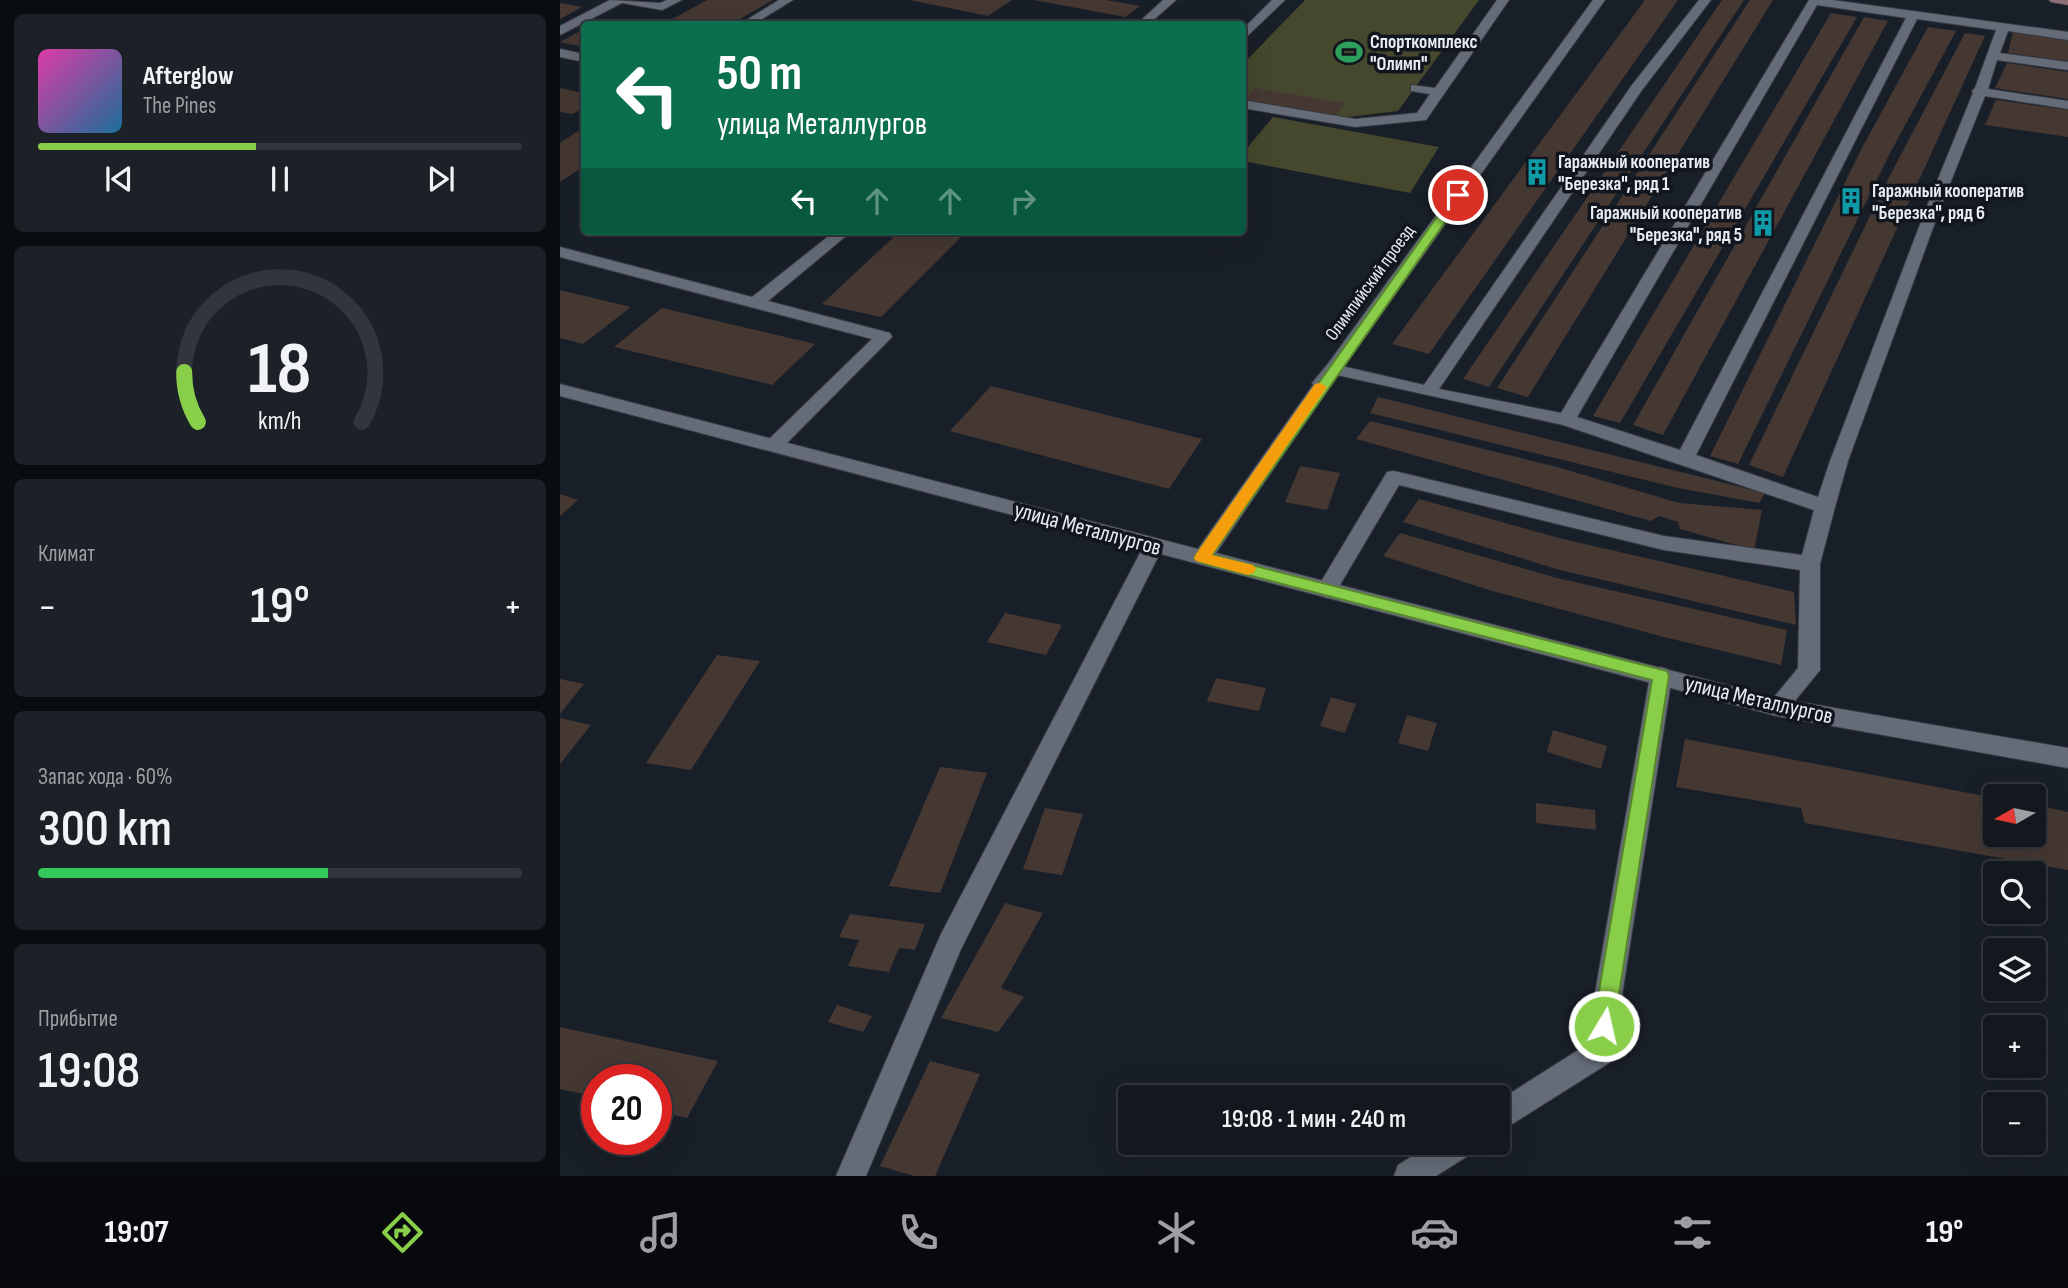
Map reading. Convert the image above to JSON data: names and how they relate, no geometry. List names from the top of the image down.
{
  "streets": {
    "street": ["Олимпийский проезд", "улица Металлургов"]
  },
  "crossings": [
    ["Олимпийский проезд", "улица Металлургов"]
  ],
  "places": {
    "sports": ["Спорткомплекс \"Олимп\""],
    "building": ["Гаражный кооператив \"Березка\", ряд 1", "Гаражный кооператив \"Березка\", ряд 6", "Гаражный кооператив \"Березка\", ряд 5"]
  },
  "north": "left",
  "page": {
    "turn": ["50 m", "улица Металлургов"],
    "song": ["Afterglow", "The Pines"],
    "tile": [
      "Климат",
      ["Запас хода · 60%", "300 km"],
      ["Прибытие", "19:08"]
    ],
    "heat": ["−", "19°", "+"],
    "map_buttons": ["+", "−"],
    "limit": "20",
    "trip": "19:08 · 1 мин · 240 m",
    "tabs": ["19:07", "19°"],
    "gauge": ["18", "km/h"]
  }
}
